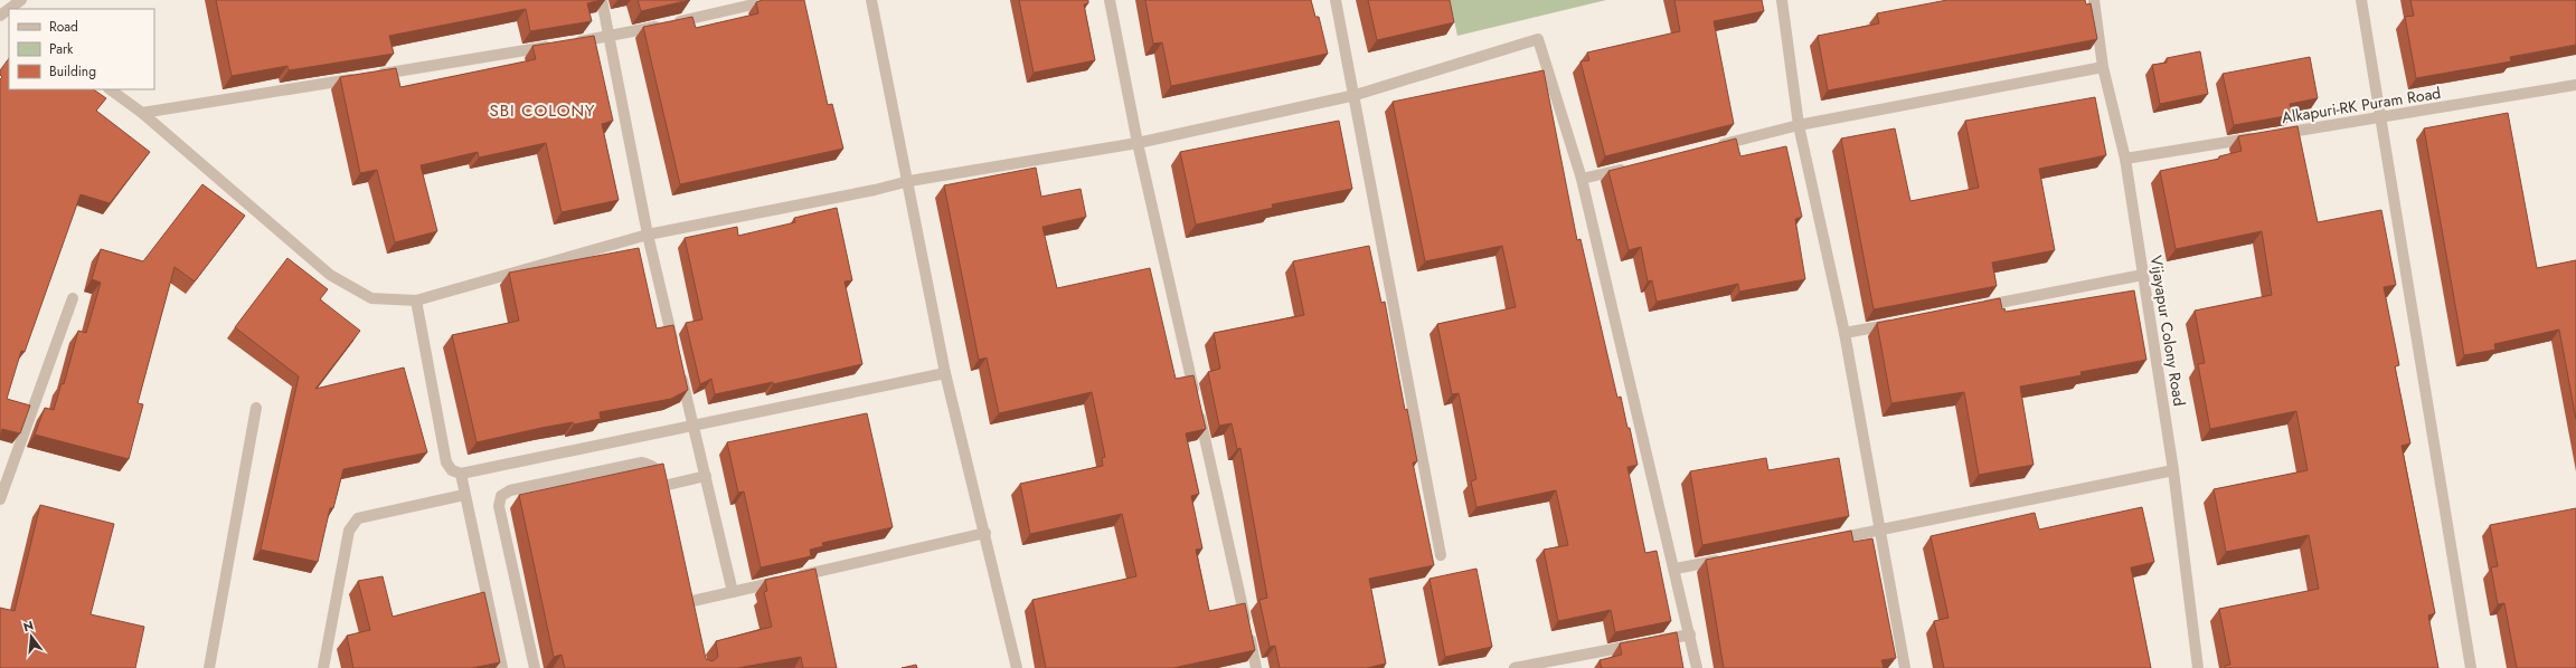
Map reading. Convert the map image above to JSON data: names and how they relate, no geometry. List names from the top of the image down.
{
  "streets": {
    "street": ["Alkapuri-RK Puram Road", "Vijayapur Colony Road"]
  },
  "districts": ["SBI COLONY"],
  "legend": ["Road", "Park", "Building"],
  "north": "top"
}
